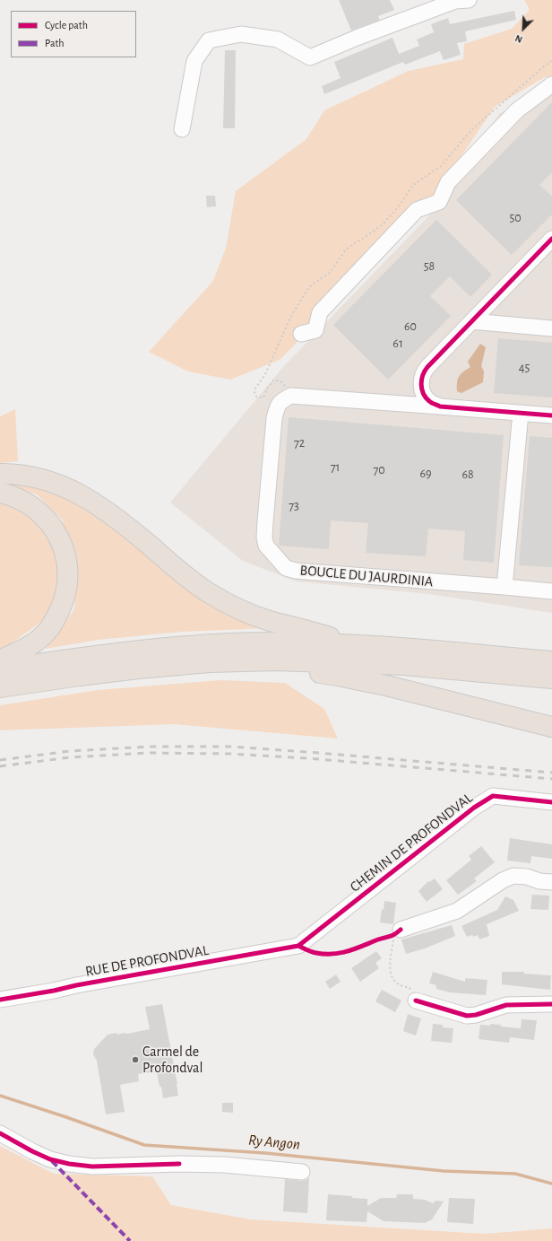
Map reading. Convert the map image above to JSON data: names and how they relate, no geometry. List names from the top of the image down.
{
  "streets": {
    "street": ["BOUCLE DU JAURDINIA", "CHEMIN DE PROFONDVAL", "RUE DE PROFONDVAL"]
  },
  "crossings": [
    ["CHEMIN DE PROFONDVAL", "RUE DE PROFONDVAL"]
  ],
  "water": ["Ry Angon"],
  "places": ["Carmel de Profondval"],
  "house_numbers": [
    "50",
    "58",
    "60",
    "61",
    "45",
    "72",
    "71",
    "70",
    "69",
    "68",
    "73"
  ],
  "legend": ["Cycle path", "Path"],
  "north": "bottom left"
}
